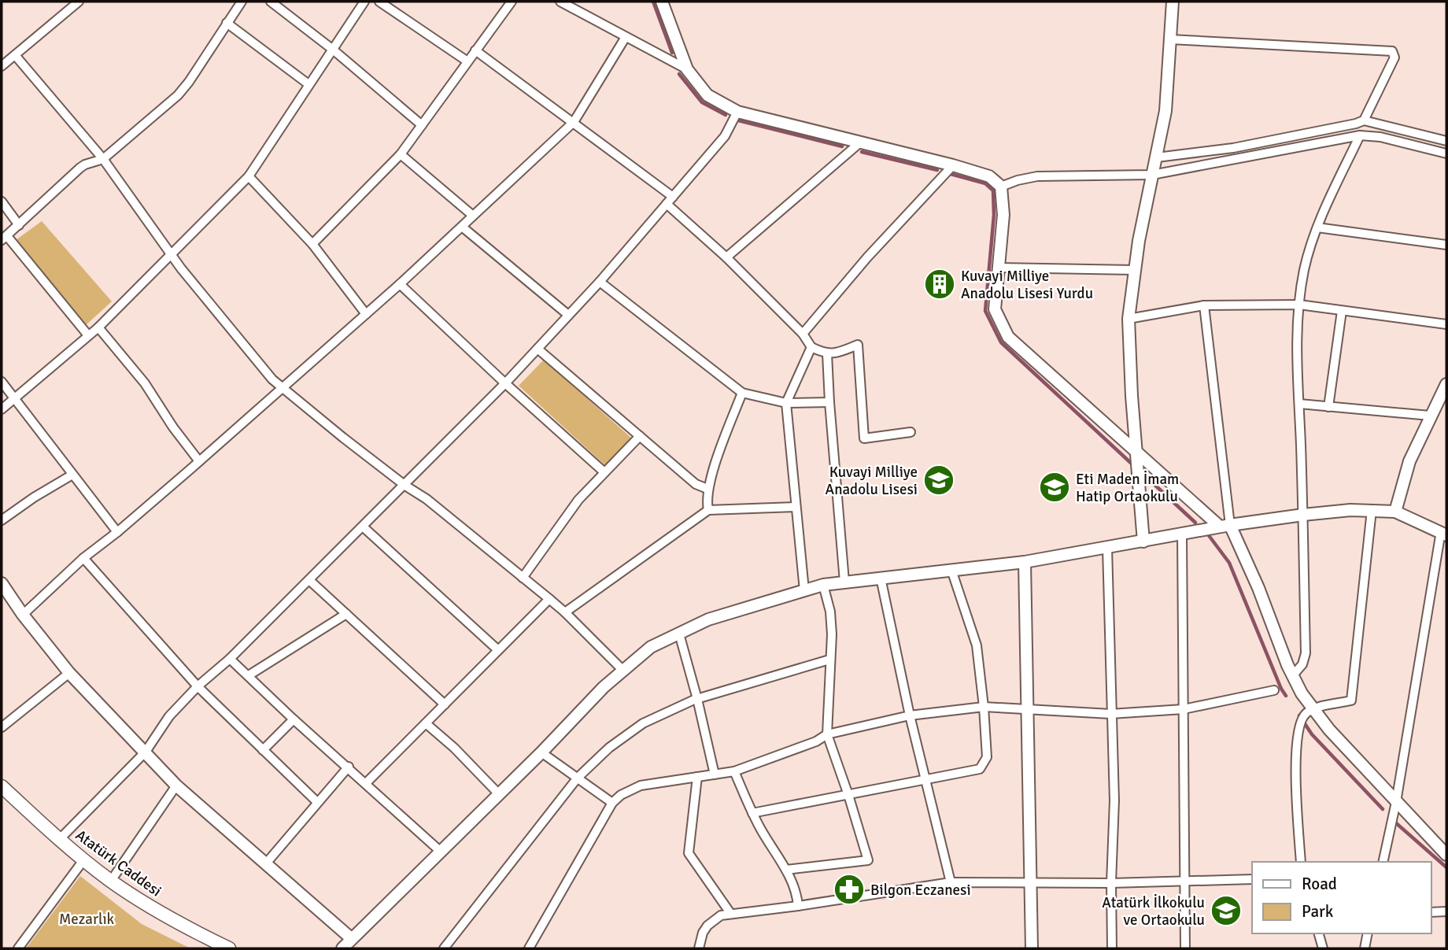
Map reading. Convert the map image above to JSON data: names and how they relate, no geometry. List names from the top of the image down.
{
  "streets": {
    "main road": ["Atatürk Caddesi"]
  },
  "parks": ["Mezarlık"],
  "places": {
    "building": ["Kuvayi Milliye Anadolu Lisesi Yurdu"],
    "school or university": ["Kuvayi Milliye Anadolu Lisesi", "Eti Maden İmam Hatip Ortaokulu", "Atatürk İlkokulu ve Ortaokulu"],
    "pharmacy": ["Bilgon Eczanesi"]
  },
  "legend": ["Road", "Park"]
}
